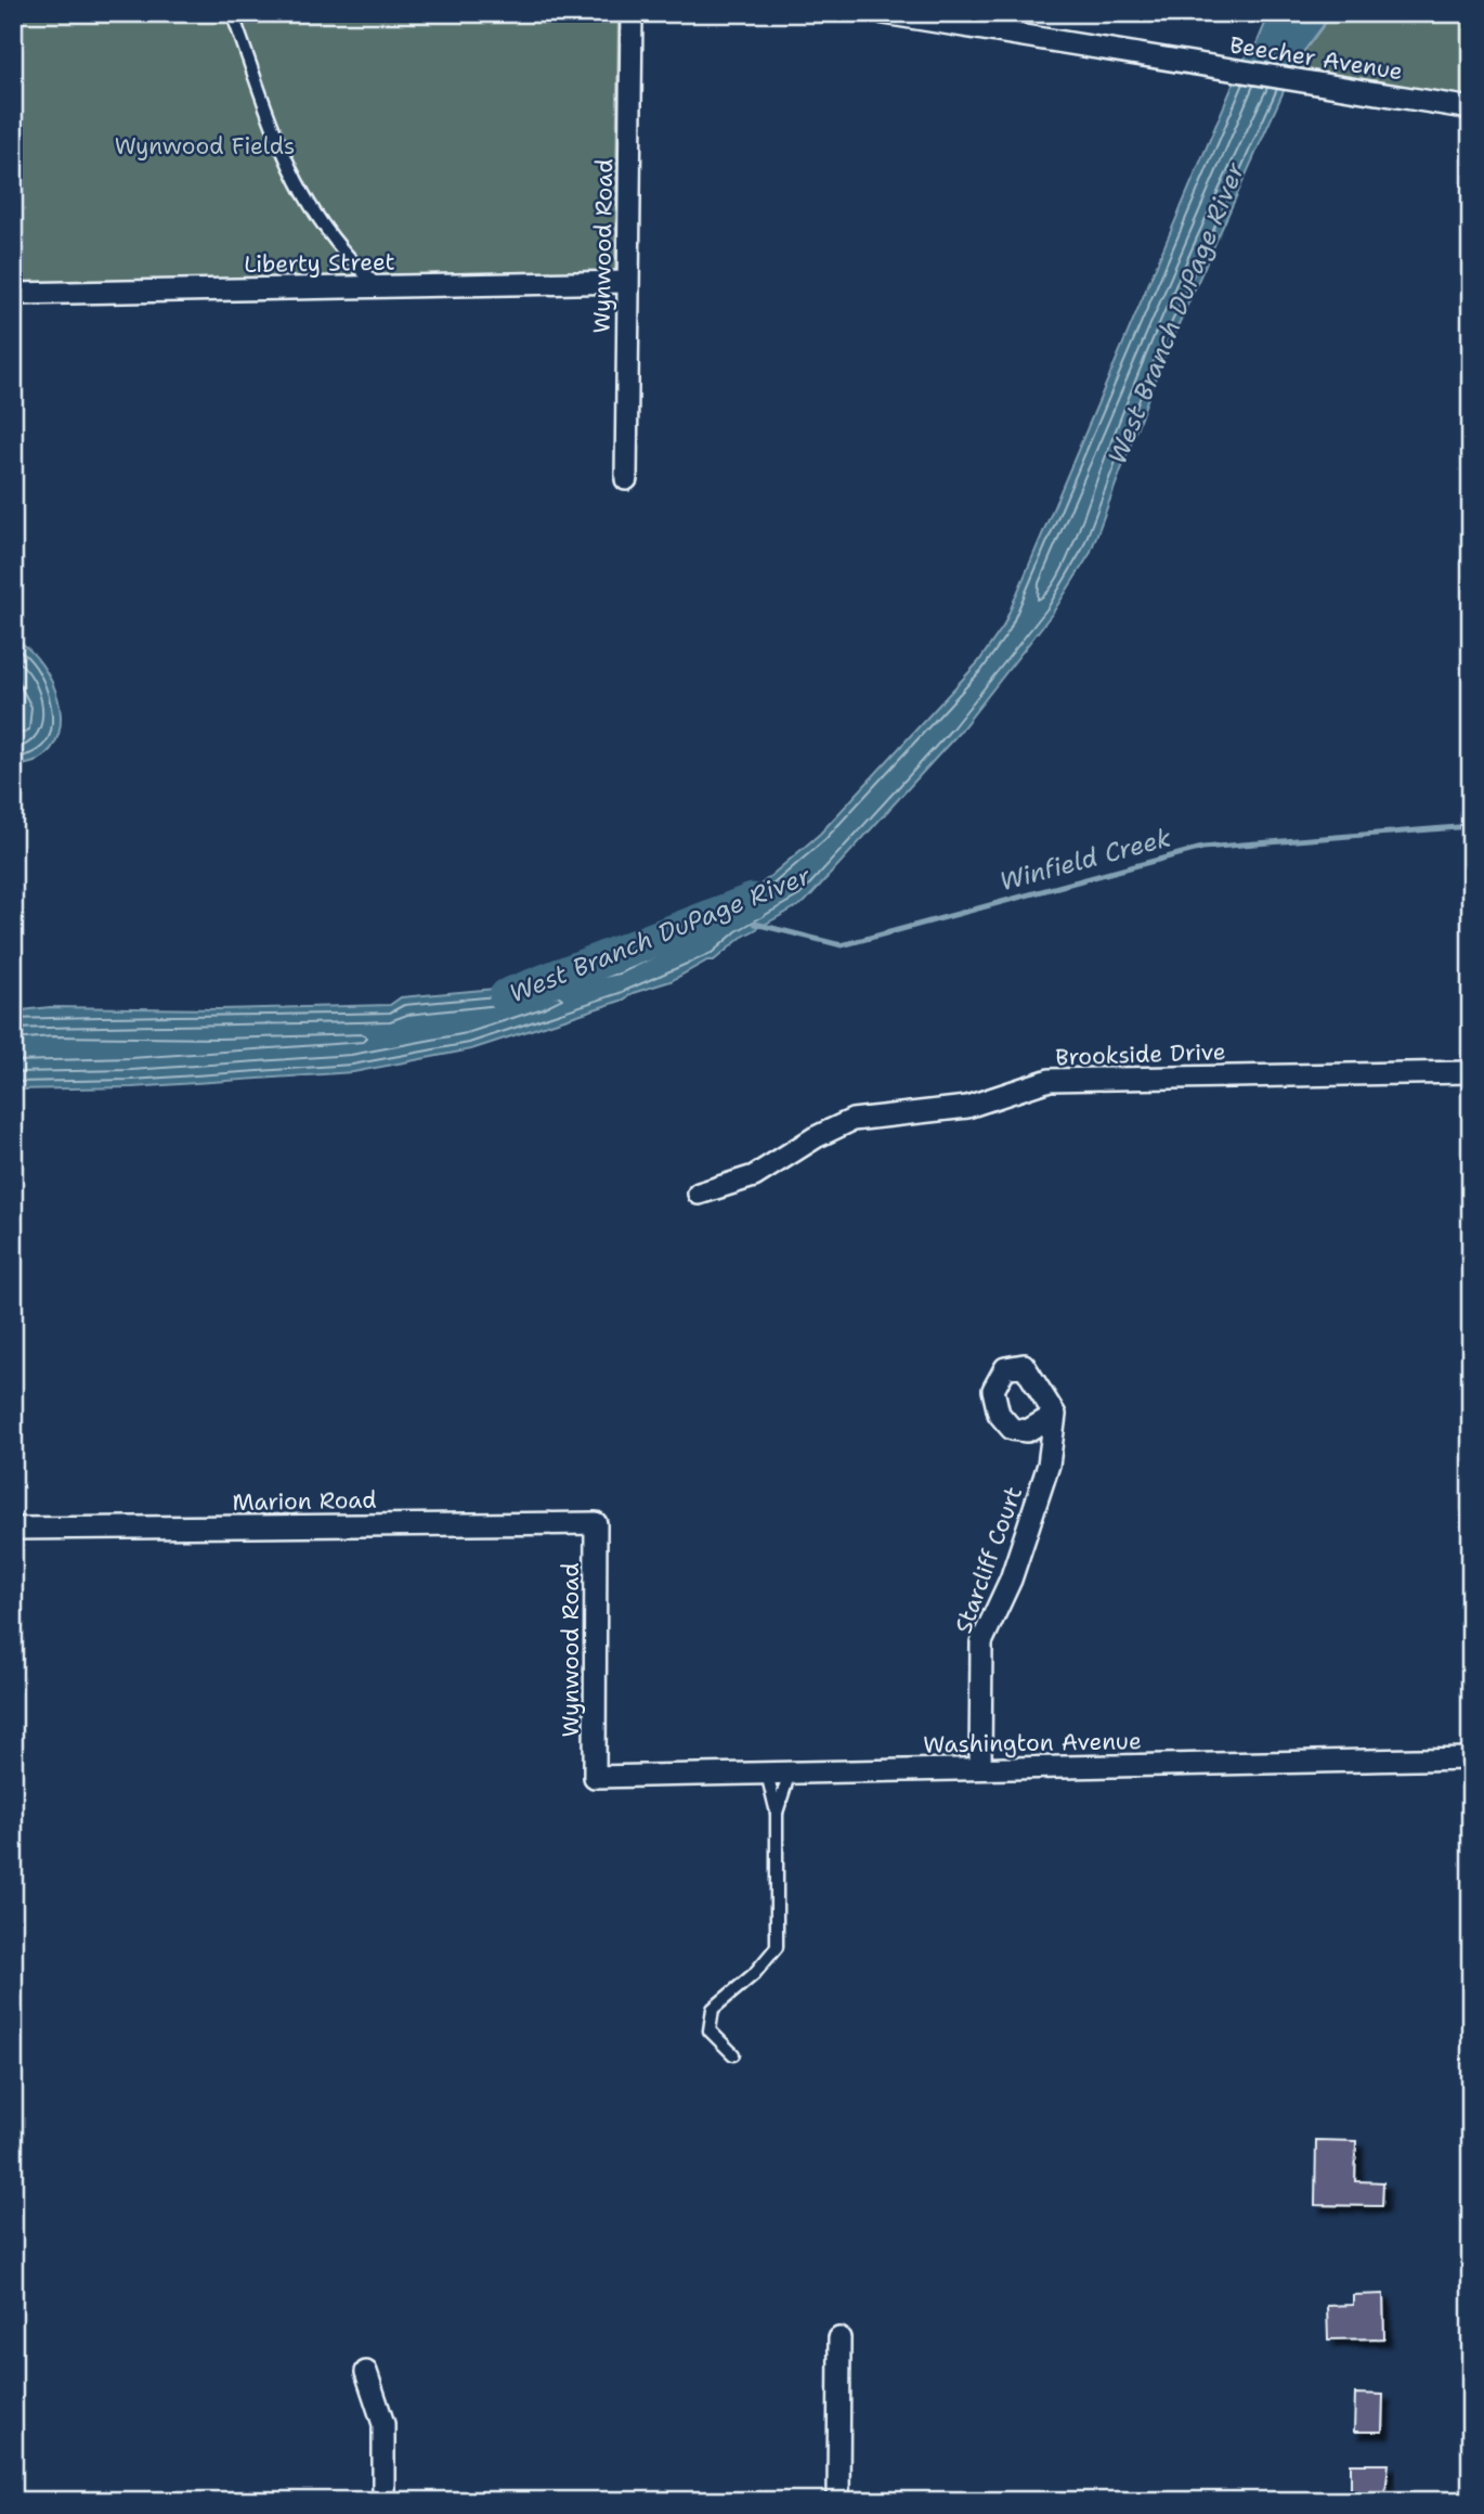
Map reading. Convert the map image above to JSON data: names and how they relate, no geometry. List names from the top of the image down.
{
  "streets": {
    "street": [
      "Beecher Avenue",
      "Wynwood Road",
      "Liberty Street",
      "Brookside Drive",
      "Marion Road",
      "Starcliff Court",
      "Washington Avenue"
    ]
  },
  "crossings": [
    ["Wynwood Road", "Liberty Street"],
    ["Wynwood Road", "Marion Road"],
    ["Wynwood Road", "Washington Avenue"],
    ["Starcliff Court", "Washington Avenue"]
  ],
  "water": ["West Branch DuPage River", "Winfield Creek"],
  "parks": ["Wynwood Fields"]
}
